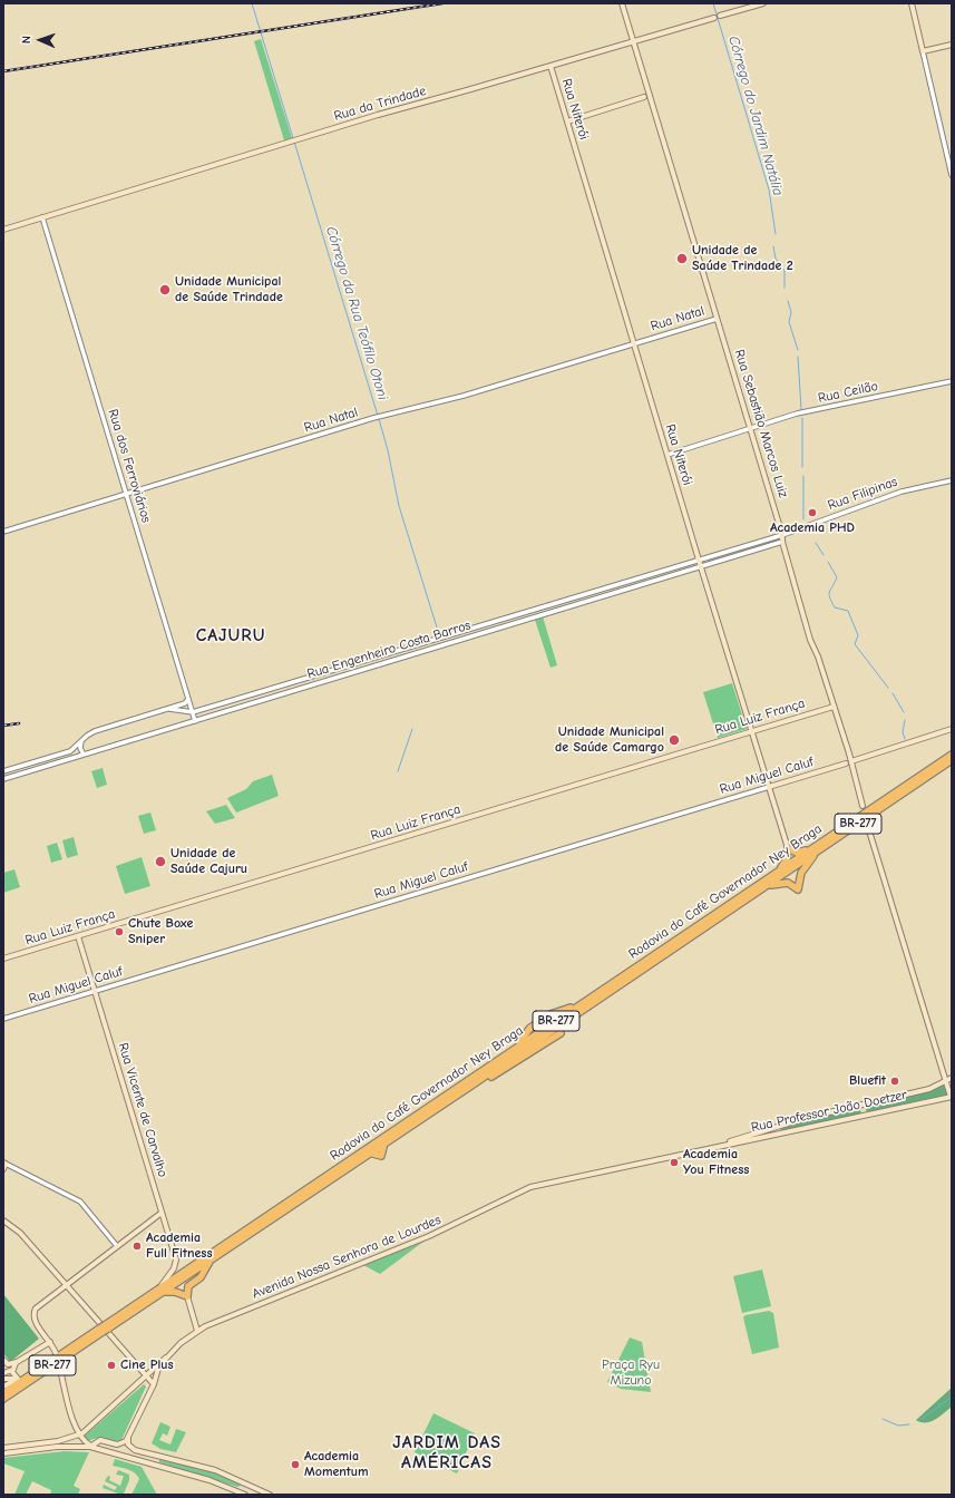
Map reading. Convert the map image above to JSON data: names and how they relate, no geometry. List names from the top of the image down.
{
  "streets": {
    "highway": ["BR-277", "Rodovia do Café Governador Ney Braga"],
    "main road": [
      "Rua da Trindade",
      "Rua Niterói",
      "Rua Sebastião Marcos Luiz",
      "Rua Luiz França",
      "Rua Miguel Caluf",
      "Rua Vicente de Carvalho",
      "Rua Professor João Doetzer",
      "Avenida Nossa Senhora de Lourdes"
    ],
    "street": [
      "Rua Natal",
      "Rua Ceilão",
      "Rua dos Ferroviários",
      "Rua Filipinas",
      "Rua Engenheiro Costa Barros"
    ]
  },
  "crossings": [
    ["Rua da Trindade", "Rua Niterói"],
    ["Rua da Trindade", "Rua Sebastião Marcos Luiz"],
    ["Rua da Trindade", "Rua dos Ferroviários"],
    ["Rua Niterói", "Rua Natal"],
    ["Rua Niterói", "Rua Ceilão"],
    ["Rua Niterói", "Rua Engenheiro Costa Barros"],
    ["Rua Niterói", "Rua Luiz França"],
    ["Rua Niterói", "Rua Miguel Caluf"],
    ["Rua Natal", "Rua Sebastião Marcos Luiz"],
    ["Rua Natal", "Rua dos Ferroviários"],
    ["Rua Ceilão", "Rua Sebastião Marcos Luiz"],
    ["Rua Sebastião Marcos Luiz", "Rua Filipinas"],
    ["Rua Sebastião Marcos Luiz", "Rua Engenheiro Costa Barros"],
    ["Rua Sebastião Marcos Luiz", "Rua Luiz França"],
    ["Rua Sebastião Marcos Luiz", "Rua Miguel Caluf"],
    ["Rua dos Ferroviários", "Rua Engenheiro Costa Barros"],
    ["Rua Filipinas", "Rua Engenheiro Costa Barros"],
    ["Rua Luiz França", "Rua Vicente de Carvalho"],
    ["Rua Miguel Caluf", "Rua Vicente de Carvalho"],
    ["Rodovia do Café Governador Ney Braga", "Rua Vicente de Carvalho"],
    ["Rua Professor João Doetzer", "Avenida Nossa Senhora de Lourdes"]
  ],
  "districts": ["CAJURU", "JARDIM DAS AMÉRICAS"],
  "water": ["Córrego do Jardim Natália", "Córrego da Rua Teófilo Otoni"],
  "parks": ["Praça Ryu Mizuno"],
  "places": [
    "Unidade de Saúde Trindade 2",
    "Unidade Municipal de Saúde Trindade",
    "Academia PHD",
    "Unidade Municipal de Saúde Camargo",
    "Unidade de Saúde Cajuru",
    "Chute Boxe Sniper",
    "Bluefit",
    "Academia You Fitness",
    "Academia Full Fitness",
    "Cine Plus",
    "Academia Momentum"
  ],
  "north": "left"
}
